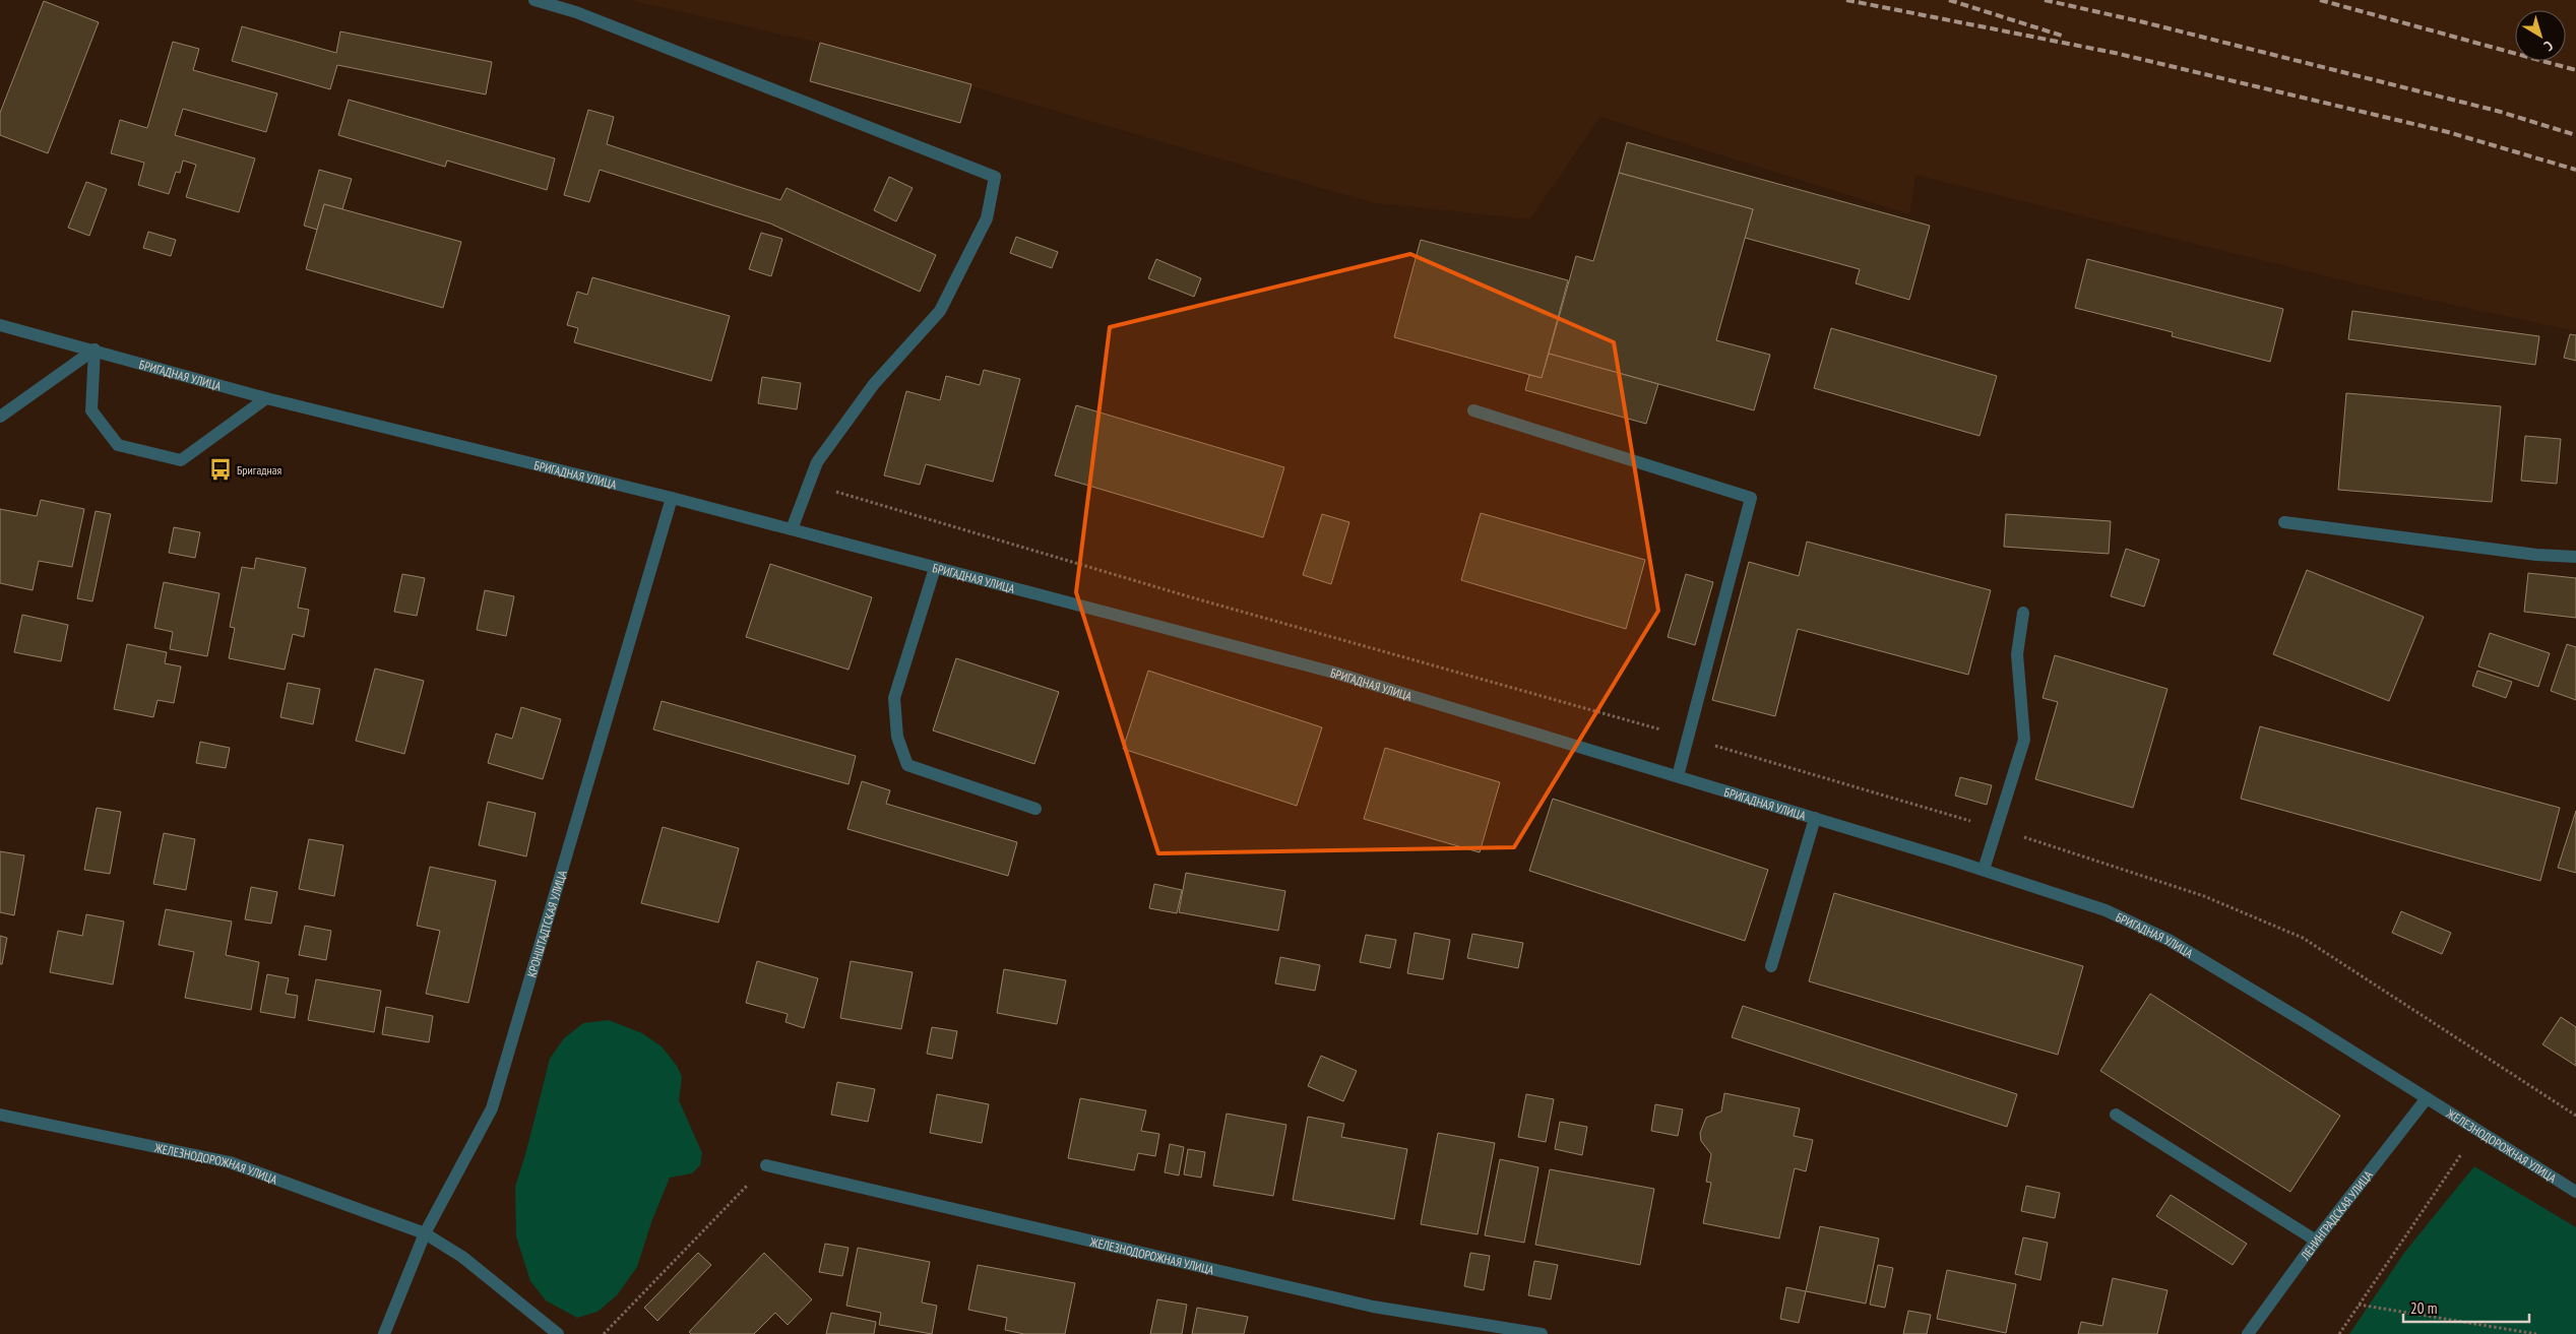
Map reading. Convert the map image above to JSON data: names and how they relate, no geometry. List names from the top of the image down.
{
  "streets": {
    "street": [
      "БРИГАДНАЯ УЛИЦА",
      "КРОНШТАДТСКАЯ УЛИЦА",
      "ЖЕЛЕЗНОДОРОЖНАЯ УЛИЦА",
      "ЛЕНИНГРАДСКАЯ УЛИЦА"
    ]
  },
  "crossings": [
    ["БРИГАДНАЯ УЛИЦА", "КРОНШТАДТСКАЯ УЛИЦА"],
    ["БРИГАДНАЯ УЛИЦА", "ЖЕЛЕЗНОДОРОЖНАЯ УЛИЦА"],
    ["БРИГАДНАЯ УЛИЦА", "ЛЕНИНГРАДСКАЯ УЛИЦА"],
    ["КРОНШТАДТСКАЯ УЛИЦА", "ЖЕЛЕЗНОДОРОЖНАЯ УЛИЦА"],
    ["ЖЕЛЕЗНОДОРОЖНАЯ УЛИЦА", "ЛЕНИНГРАДСКАЯ УЛИЦА"]
  ],
  "places": {
    "bus stop": ["Бригадная"]
  },
  "scale_bar": "20 m",
  "north": "bottom right"
}
